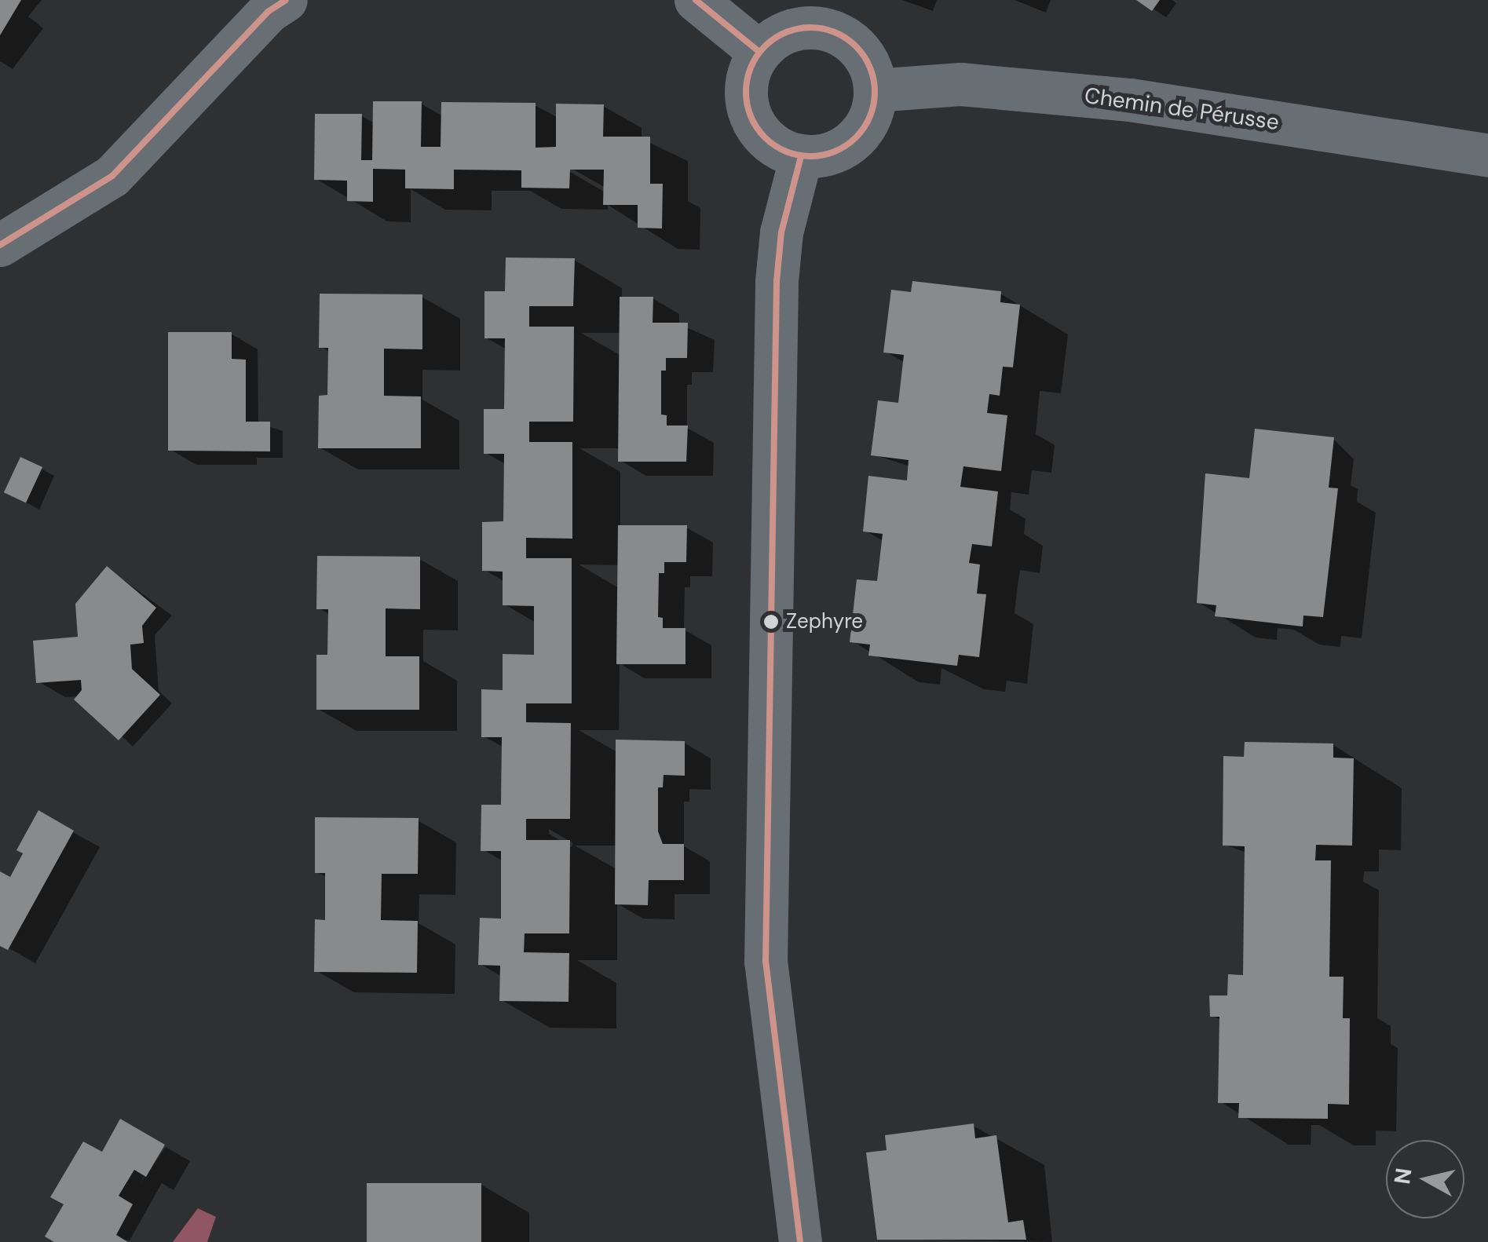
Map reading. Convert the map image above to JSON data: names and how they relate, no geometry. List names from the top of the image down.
{
  "streets": {
    "street": ["Chemin de Pérusse"]
  },
  "places": ["Zephyre"],
  "north": "left"
}
